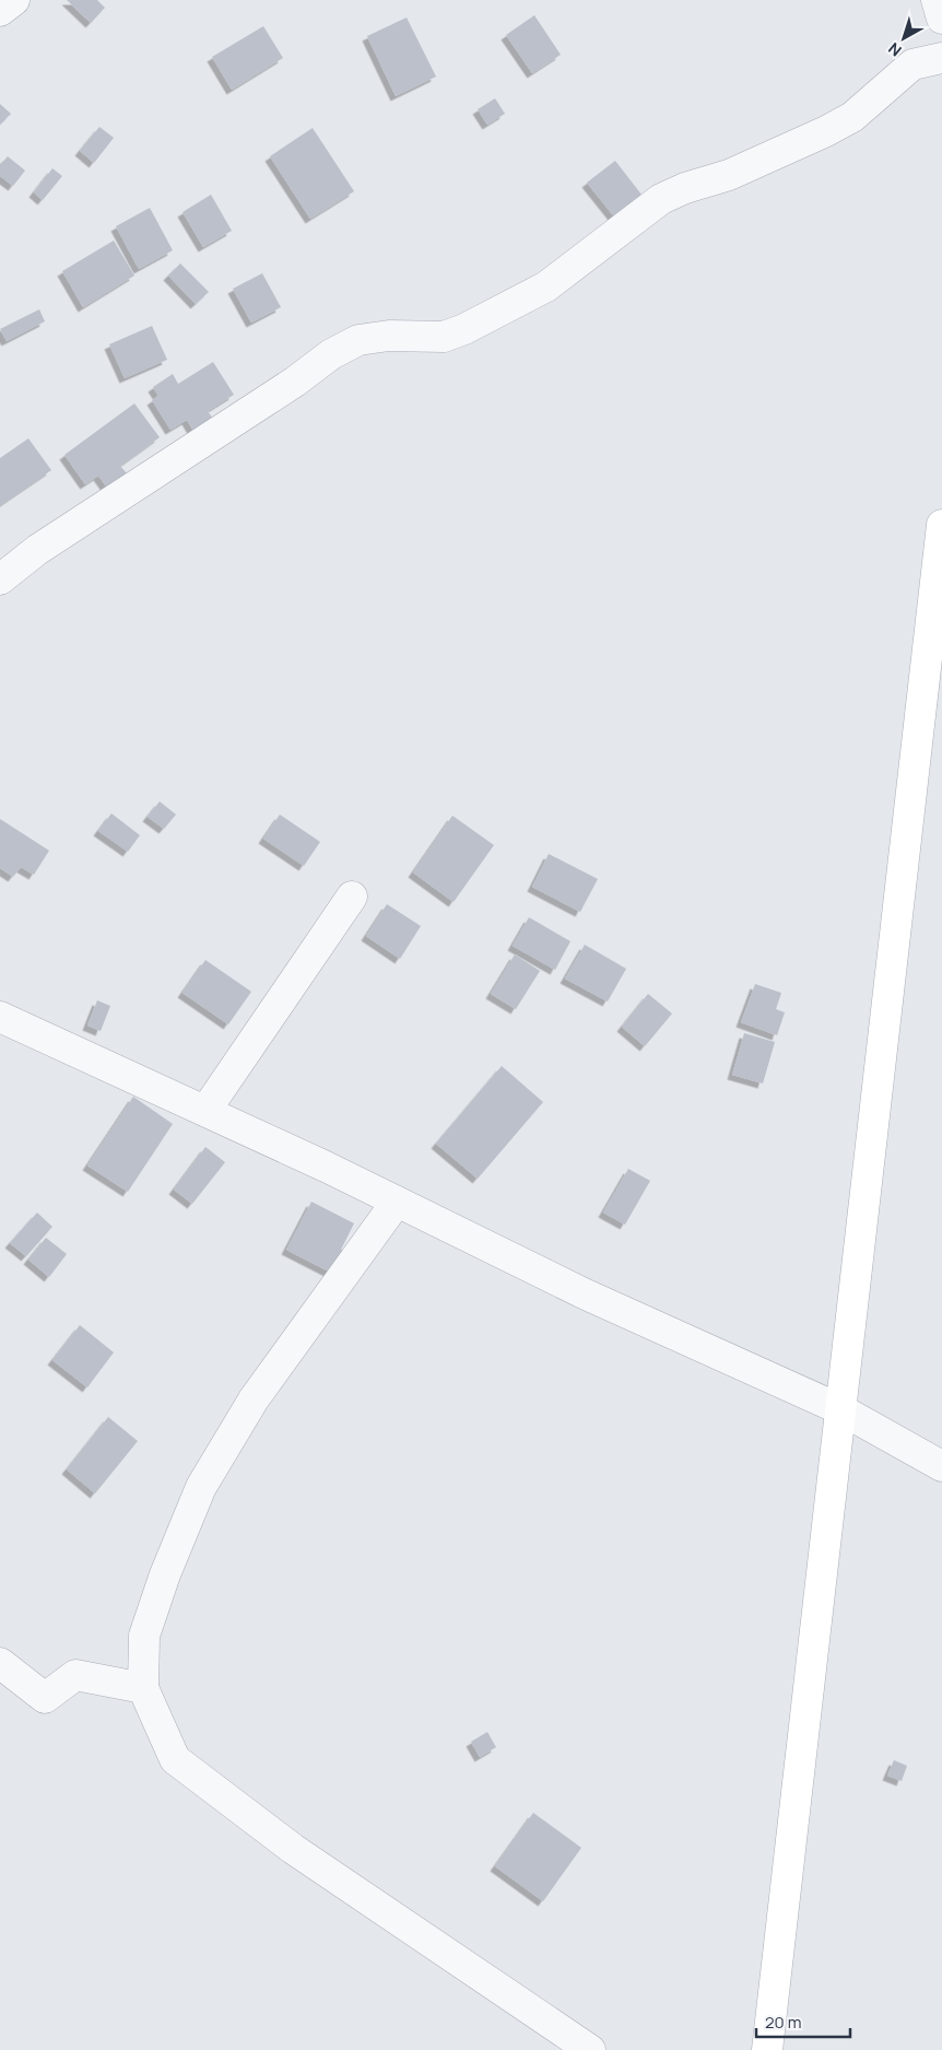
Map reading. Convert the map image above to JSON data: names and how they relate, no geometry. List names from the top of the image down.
{
  "scale_bar": "20 m",
  "north": "bottom left"
}
